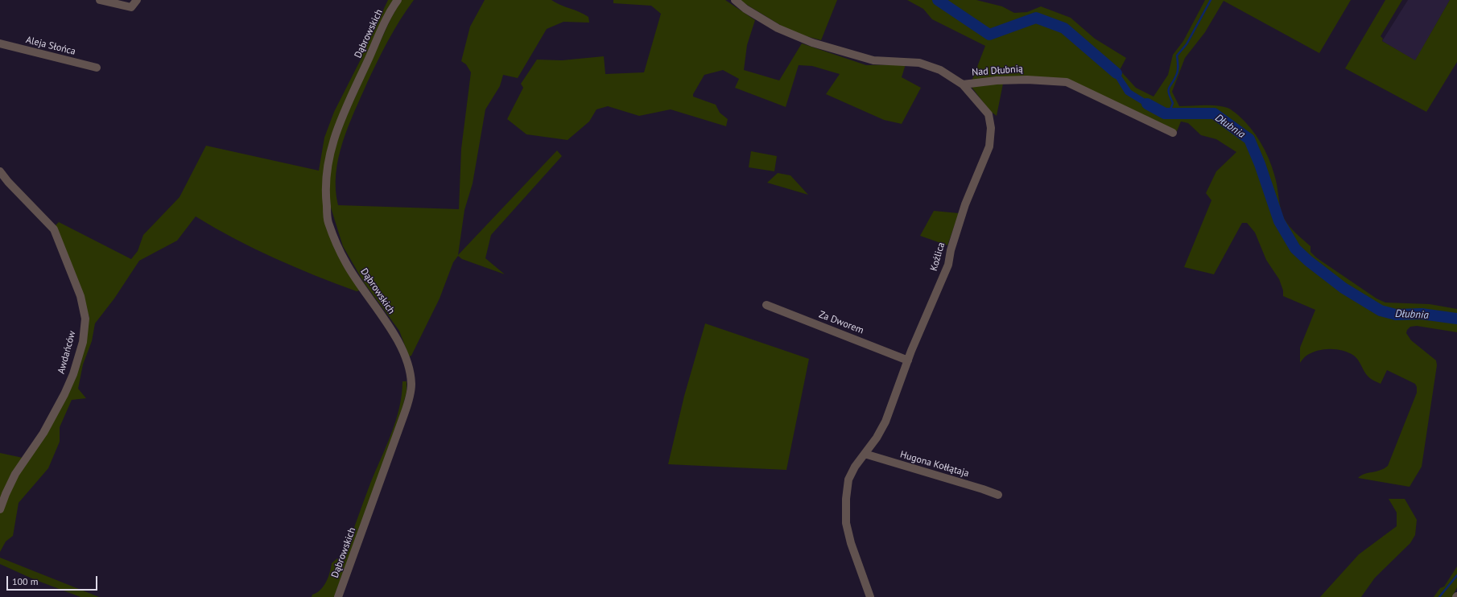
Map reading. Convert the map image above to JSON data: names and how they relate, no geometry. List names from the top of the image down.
{
  "streets": {
    "street": [
      "Dąbrowskich",
      "Aleja Słońca",
      "Nad Dłubnią",
      "Koźlica",
      "Za Dworem",
      "Awdańców",
      "Hugona Kołłątaja"
    ]
  },
  "crossings": [
    ["Nad Dłubnią", "Koźlica"],
    ["Koźlica", "Za Dworem"],
    ["Koźlica", "Hugona Kołłątaja"]
  ],
  "water": ["Dłubnia"],
  "scale_bar": "100 m"
}
